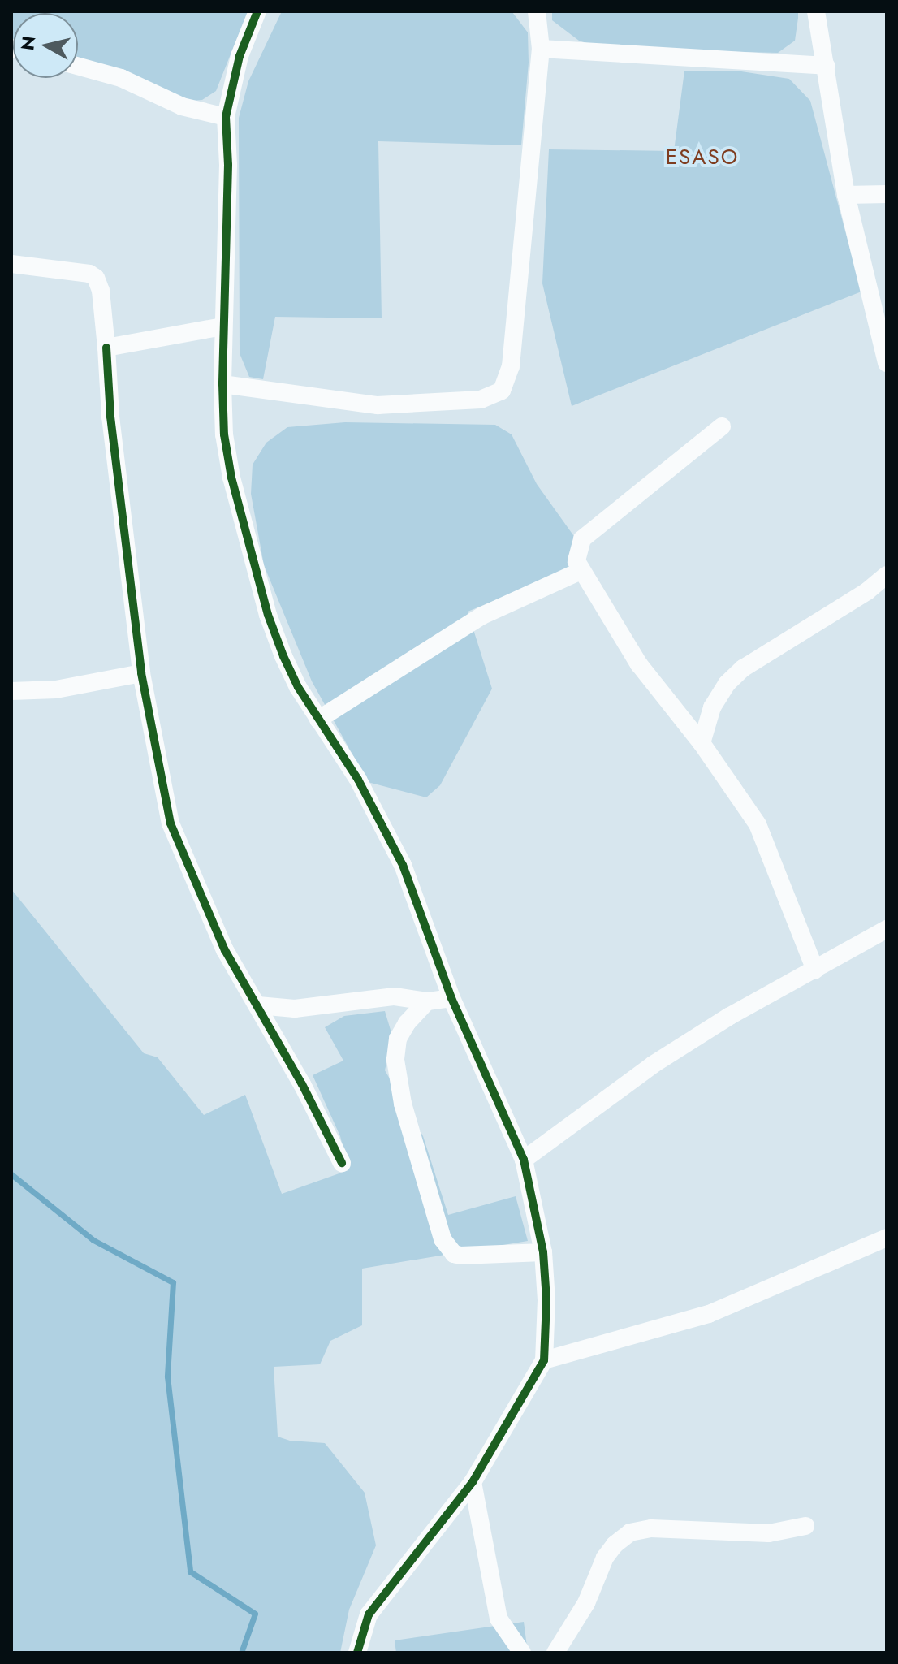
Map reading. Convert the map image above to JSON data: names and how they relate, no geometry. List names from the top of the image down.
{
  "districts": ["ESASO"],
  "north": "left"
}
